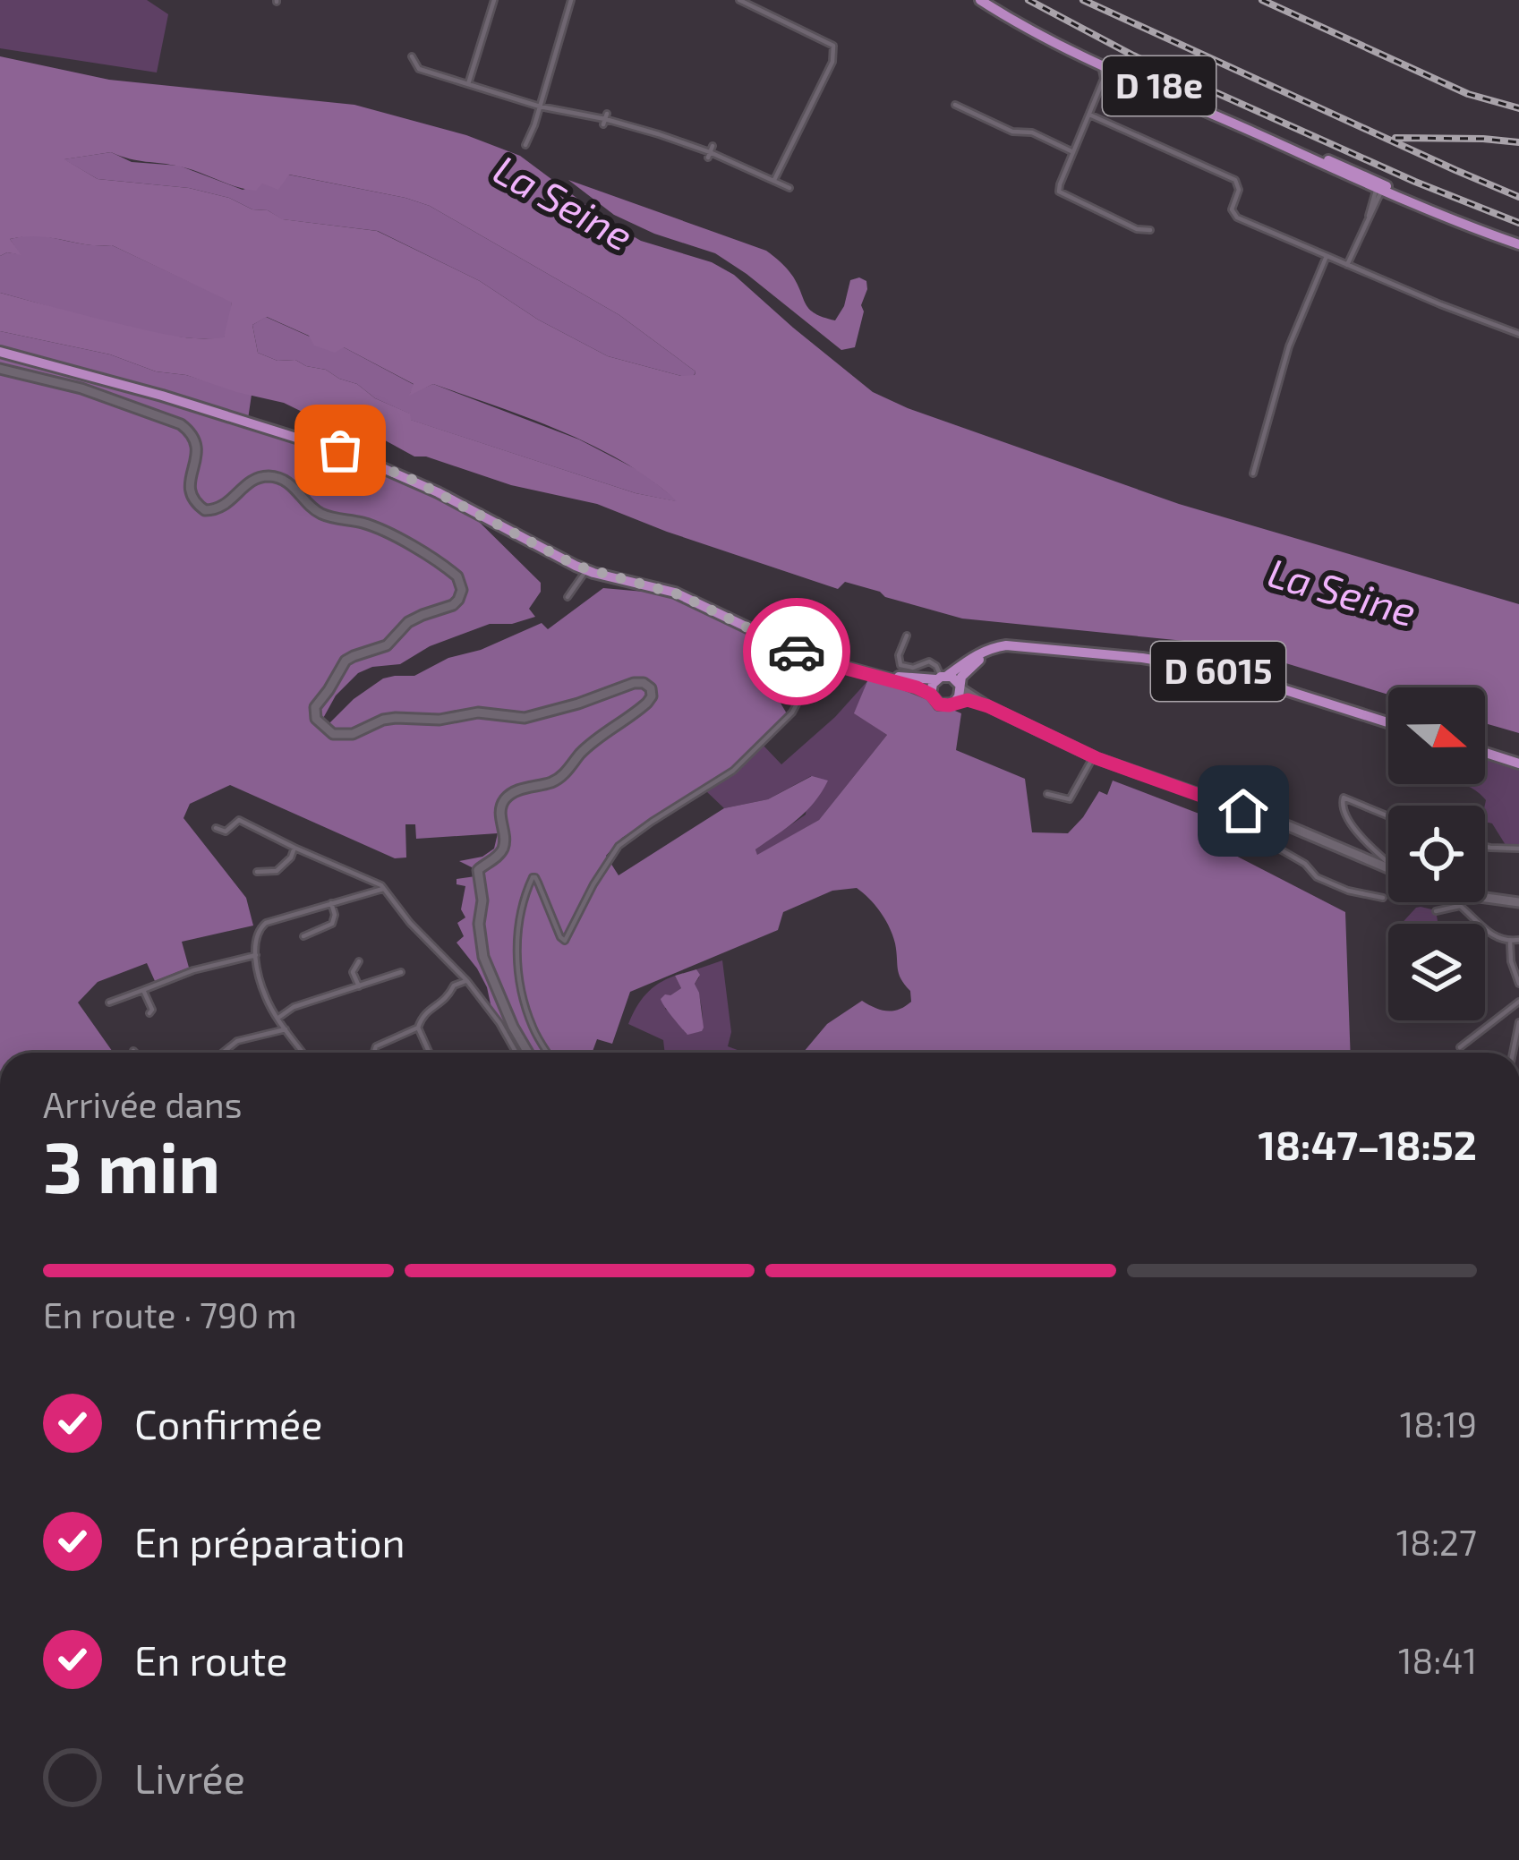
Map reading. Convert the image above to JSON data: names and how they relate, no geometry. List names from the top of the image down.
{
  "streets": {
    "main road": ["D 18e", "D 6015"]
  },
  "water": ["La Seine"],
  "north": "right",
  "page": {
    "heading": ["3 min", "Arrivée dans", "18:47–18:52"],
    "bar": "En route · 790 m",
    "list": [
      ["Confirmée", "18:19"],
      ["En préparation", "18:27"],
      ["En route", "18:41"],
      "Livrée"
    ]
  }
}
